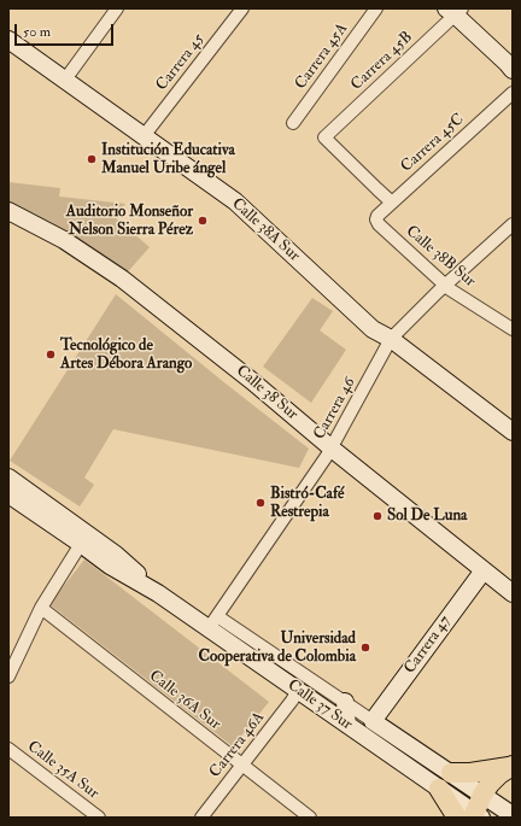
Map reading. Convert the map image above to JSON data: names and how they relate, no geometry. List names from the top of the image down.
{
  "streets": {
    "main road": [
      "Calle 38A Sur",
      "Calle 38 Sur",
      "Carrera 47",
      "Calle 37 Sur"
    ],
    "street": [
      "Carrera 45A",
      "Carrera 45B",
      "Carrera 45",
      "Carrera 45C",
      "Calle 38B Sur",
      "Carrera 46",
      "Calle 36A Sur",
      "Carrera 46A",
      "Calle 35A Sur"
    ]
  },
  "crossings": [
    ["Carrera 45B", "Carrera 45C"],
    ["Carrera 45", "Calle 38A Sur"],
    ["Carrera 45C", "Calle 38B Sur"],
    ["Calle 38A Sur", "Carrera 46"],
    ["Calle 38B Sur", "Carrera 46"],
    ["Calle 38 Sur", "Carrera 46"],
    ["Calle 38 Sur", "Carrera 47"],
    ["Carrera 46", "Calle 37 Sur"],
    ["Carrera 47", "Calle 37 Sur"],
    ["Calle 36A Sur", "Carrera 46A"],
    ["Calle 37 Sur", "Carrera 46A"]
  ],
  "places": [
    "Institución Educativa Manuel Uribe ángel",
    "Auditorio Monseñor Nelson Sierra Pérez",
    "Tecnológico de Artes Débora Arango",
    "Bistró-Café Restrepia",
    "Sol De Luna",
    "Universidad Cooperativa de Colombia"
  ],
  "scale_bar": "50 m"
}
